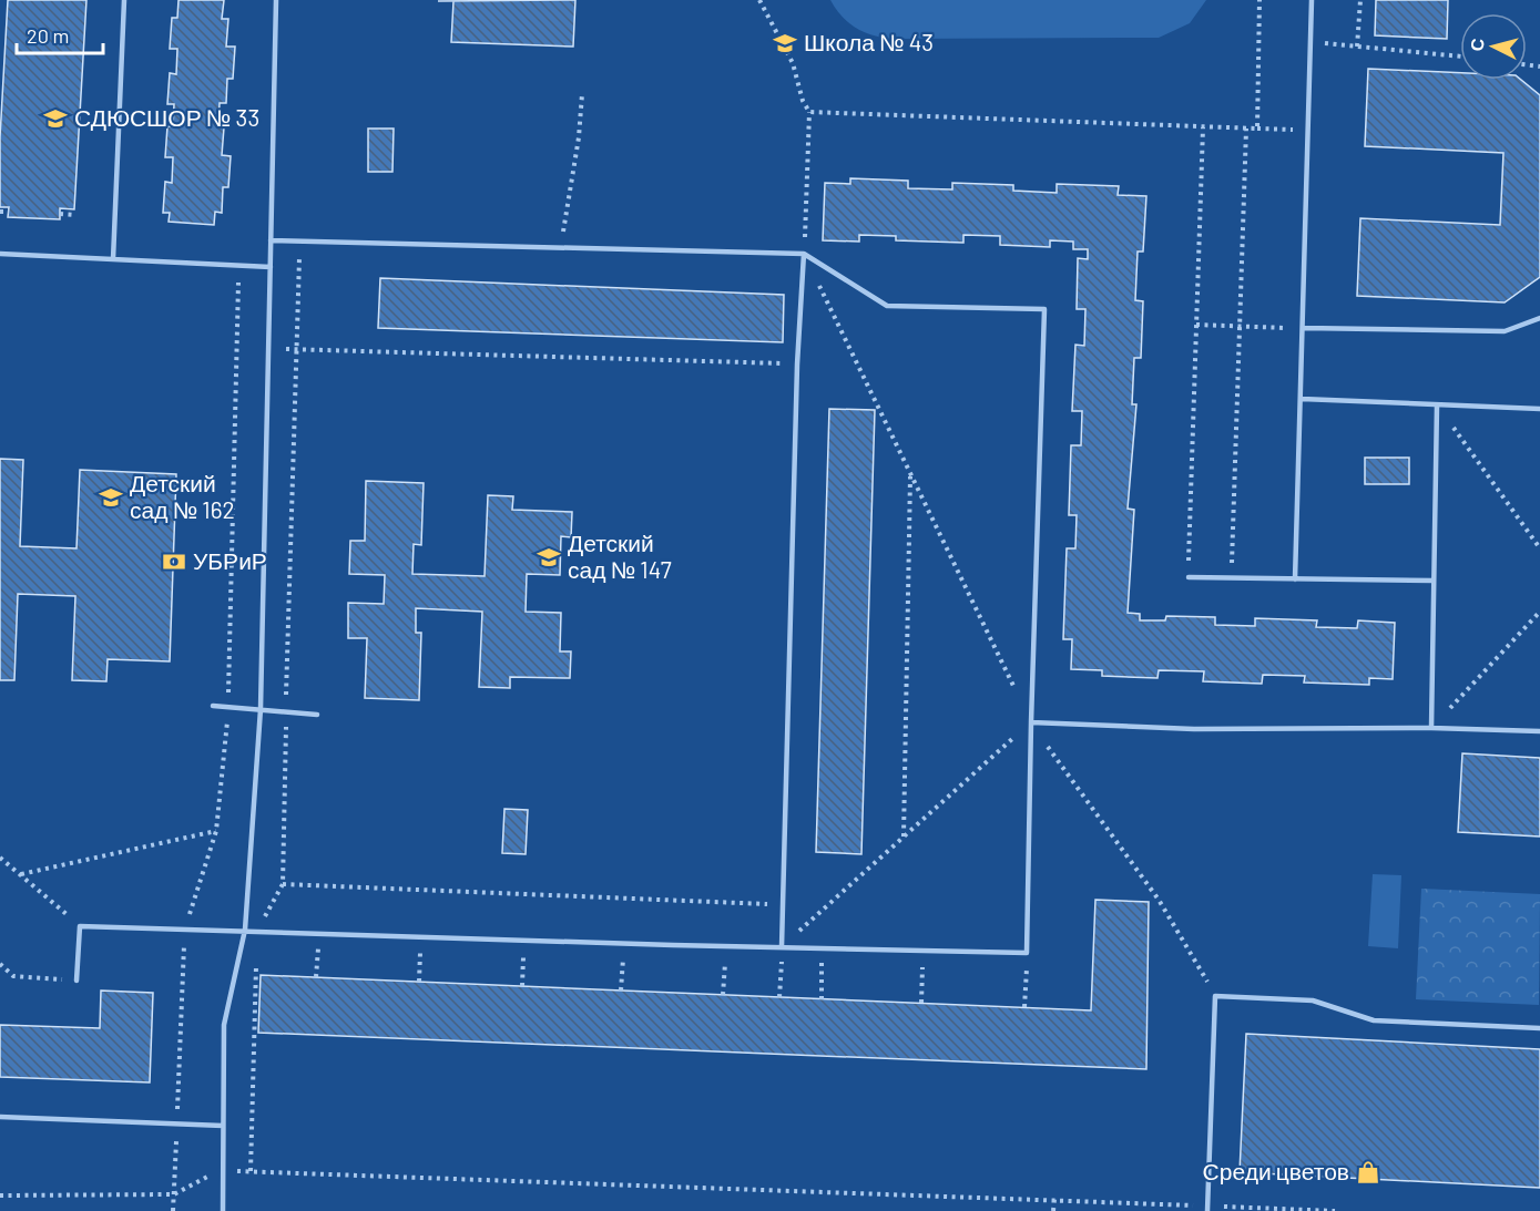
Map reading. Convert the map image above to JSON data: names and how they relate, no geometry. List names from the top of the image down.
{
  "places": {
    "school or university": [
      "Школа № 43",
      "СДЮСШОР № 33",
      "Детский сад № 162",
      "Детский сад № 147"
    ],
    "bank": ["УБРиР"],
    "shop": ["Среди цветов"]
  },
  "scale_bar": "20 m",
  "north": "left"
}
